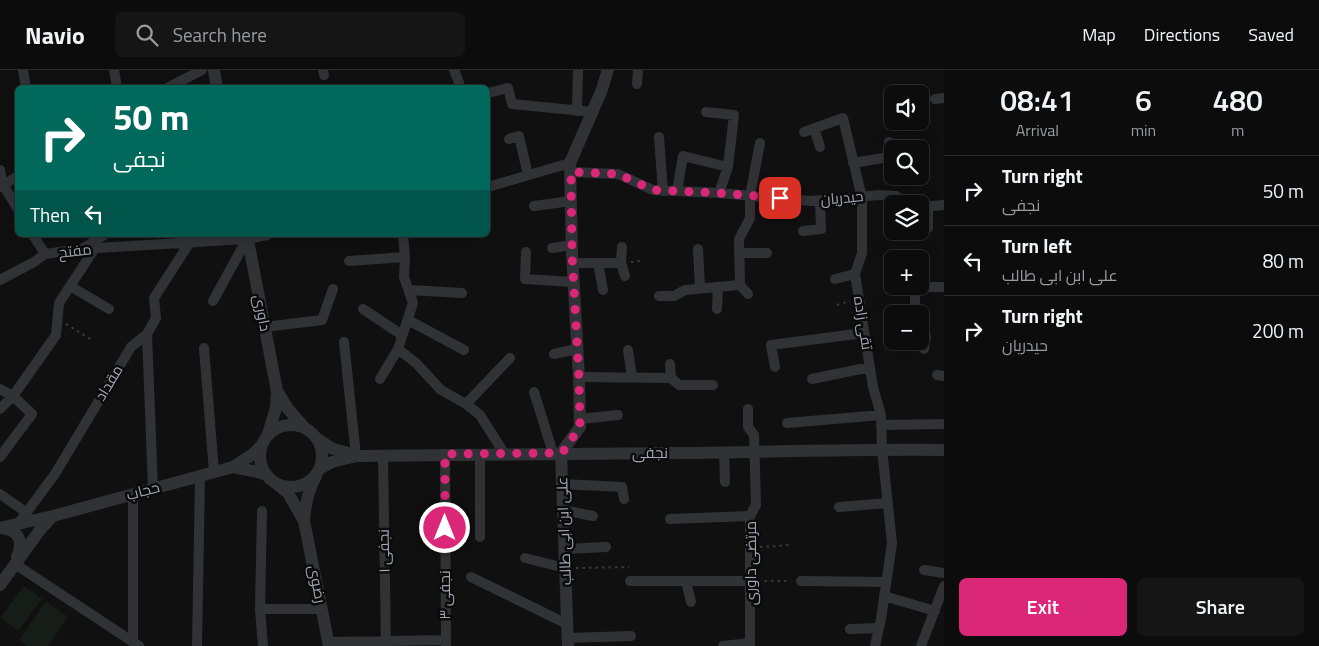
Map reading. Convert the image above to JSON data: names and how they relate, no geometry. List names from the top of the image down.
{
  "streets": {
    "street": [
      "حیدریان",
      "مفتح",
      "داوری",
      "تقی زاده",
      "مقداد",
      "نجفی",
      "حجاب",
      "علی ابن ابی طالب",
      "نجفی ۱",
      "مرتضی داوری",
      "رضوی",
      "نجفی ۳"
    ]
  },
  "crossings": [
    ["حیدریان", "تقی زاده"],
    ["مفتح", "داوری"],
    ["مفتح", "مقداد"],
    ["تقی زاده", "نجفی"],
    ["مقداد", "حجاب"],
    ["نجفی", "علی ابن ابی طالب"],
    ["نجفی", "نجفی ۱"],
    ["نجفی", "مرتضی داوری"],
    ["نجفی", "نجفی ۳"]
  ],
  "page": {
    "header": "Navio",
    "search": "Search here",
    "nav": ["Map", "Directions", "Saved"],
    "eta": [
      "08:41",
      "Arrival",
      "6",
      "min",
      "480",
      "m"
    ],
    "map_buttons": ["+", "−"],
    "turn": ["50 m", "نجفی"],
    "list": [
      {
        "name": "Turn right",
        "note": "نجفی",
        "value": "50 m"
      },
      {
        "name": "Turn left",
        "note": "علی ابن ابی طالب",
        "value": "80 m"
      },
      {
        "name": "Turn right",
        "note": "حیدریان",
        "value": "200 m"
      }
    ],
    "then": "Then",
    "buttons": ["Exit", "Share"]
  }
}
